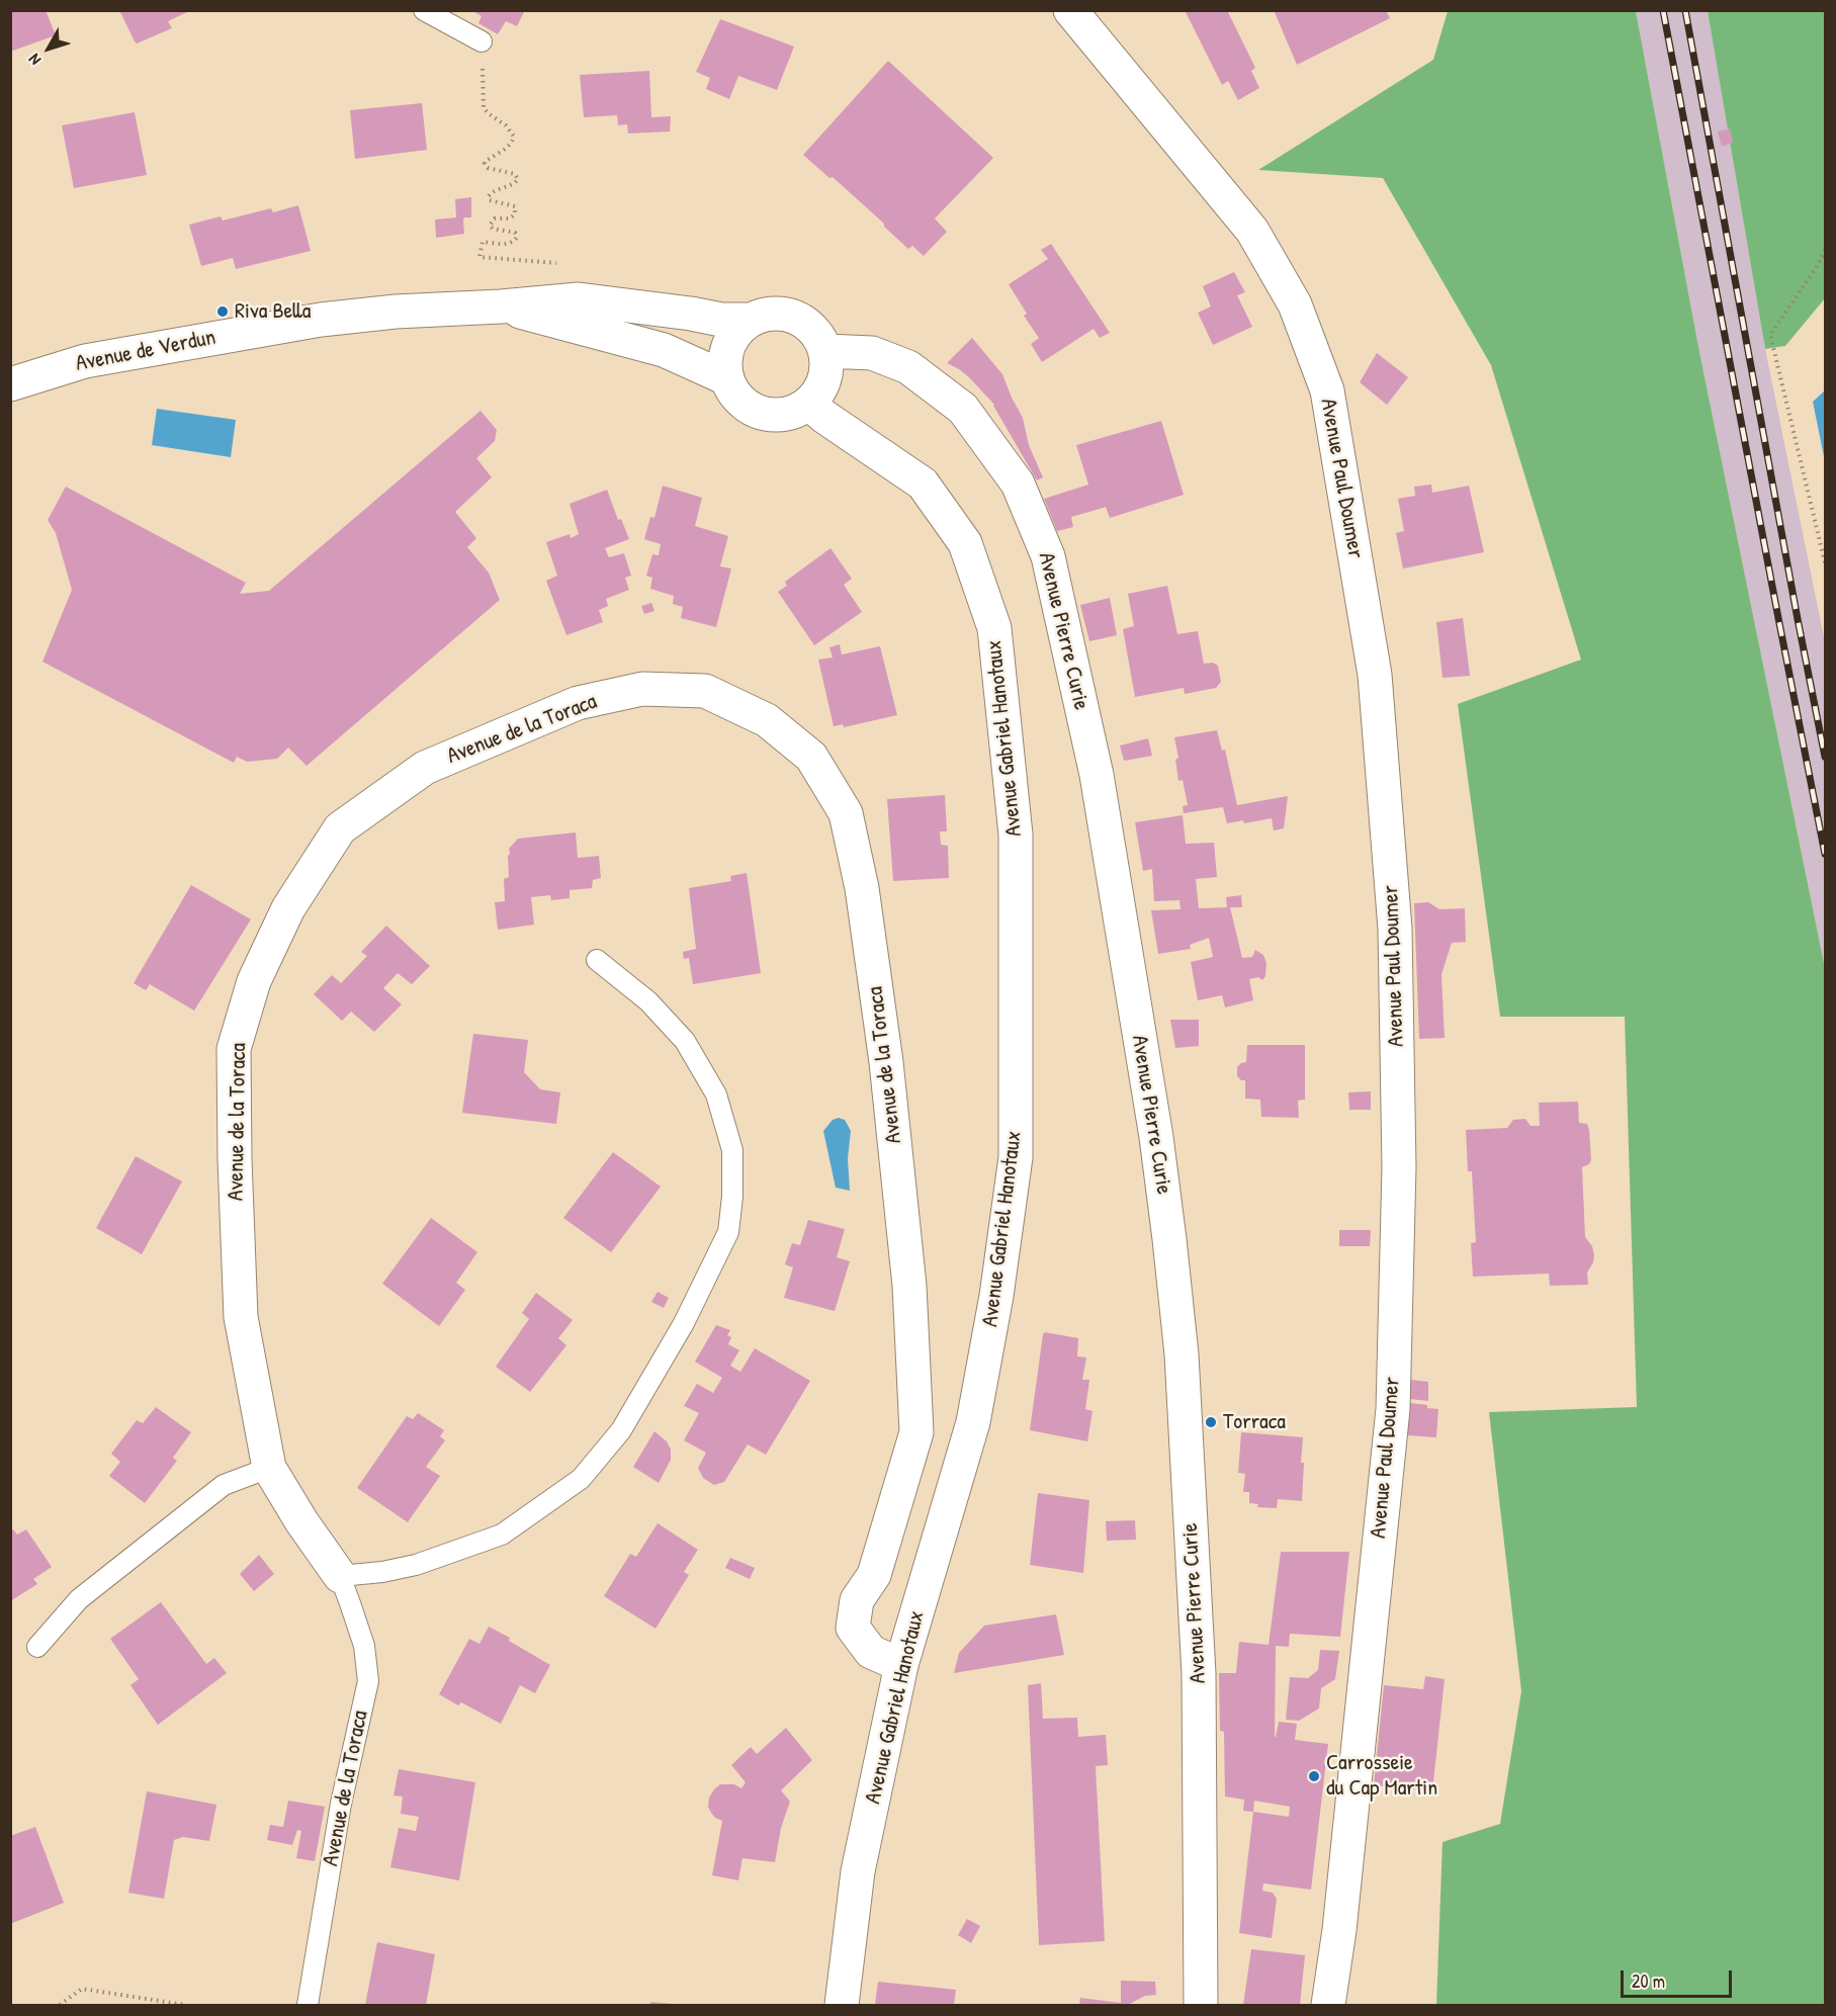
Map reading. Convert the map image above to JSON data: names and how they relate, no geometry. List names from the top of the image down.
{
  "streets": {
    "main road": [
      "Avenue de Verdun",
      "Avenue Paul Doumer",
      "Avenue Pierre Curie",
      "Avenue de la Toraca",
      "Avenue Gabriel Hanotaux"
    ]
  },
  "crossings": [
    ["Avenue Pierre Curie", "Avenue Gabriel Hanotaux"],
    ["Avenue de la Toraca", "Avenue Gabriel Hanotaux"]
  ],
  "places": ["Riva Bella", "Torraca", "Carrosseie du Cap Martin"],
  "scale_bar": "20 m",
  "north": "bottom left"
}
